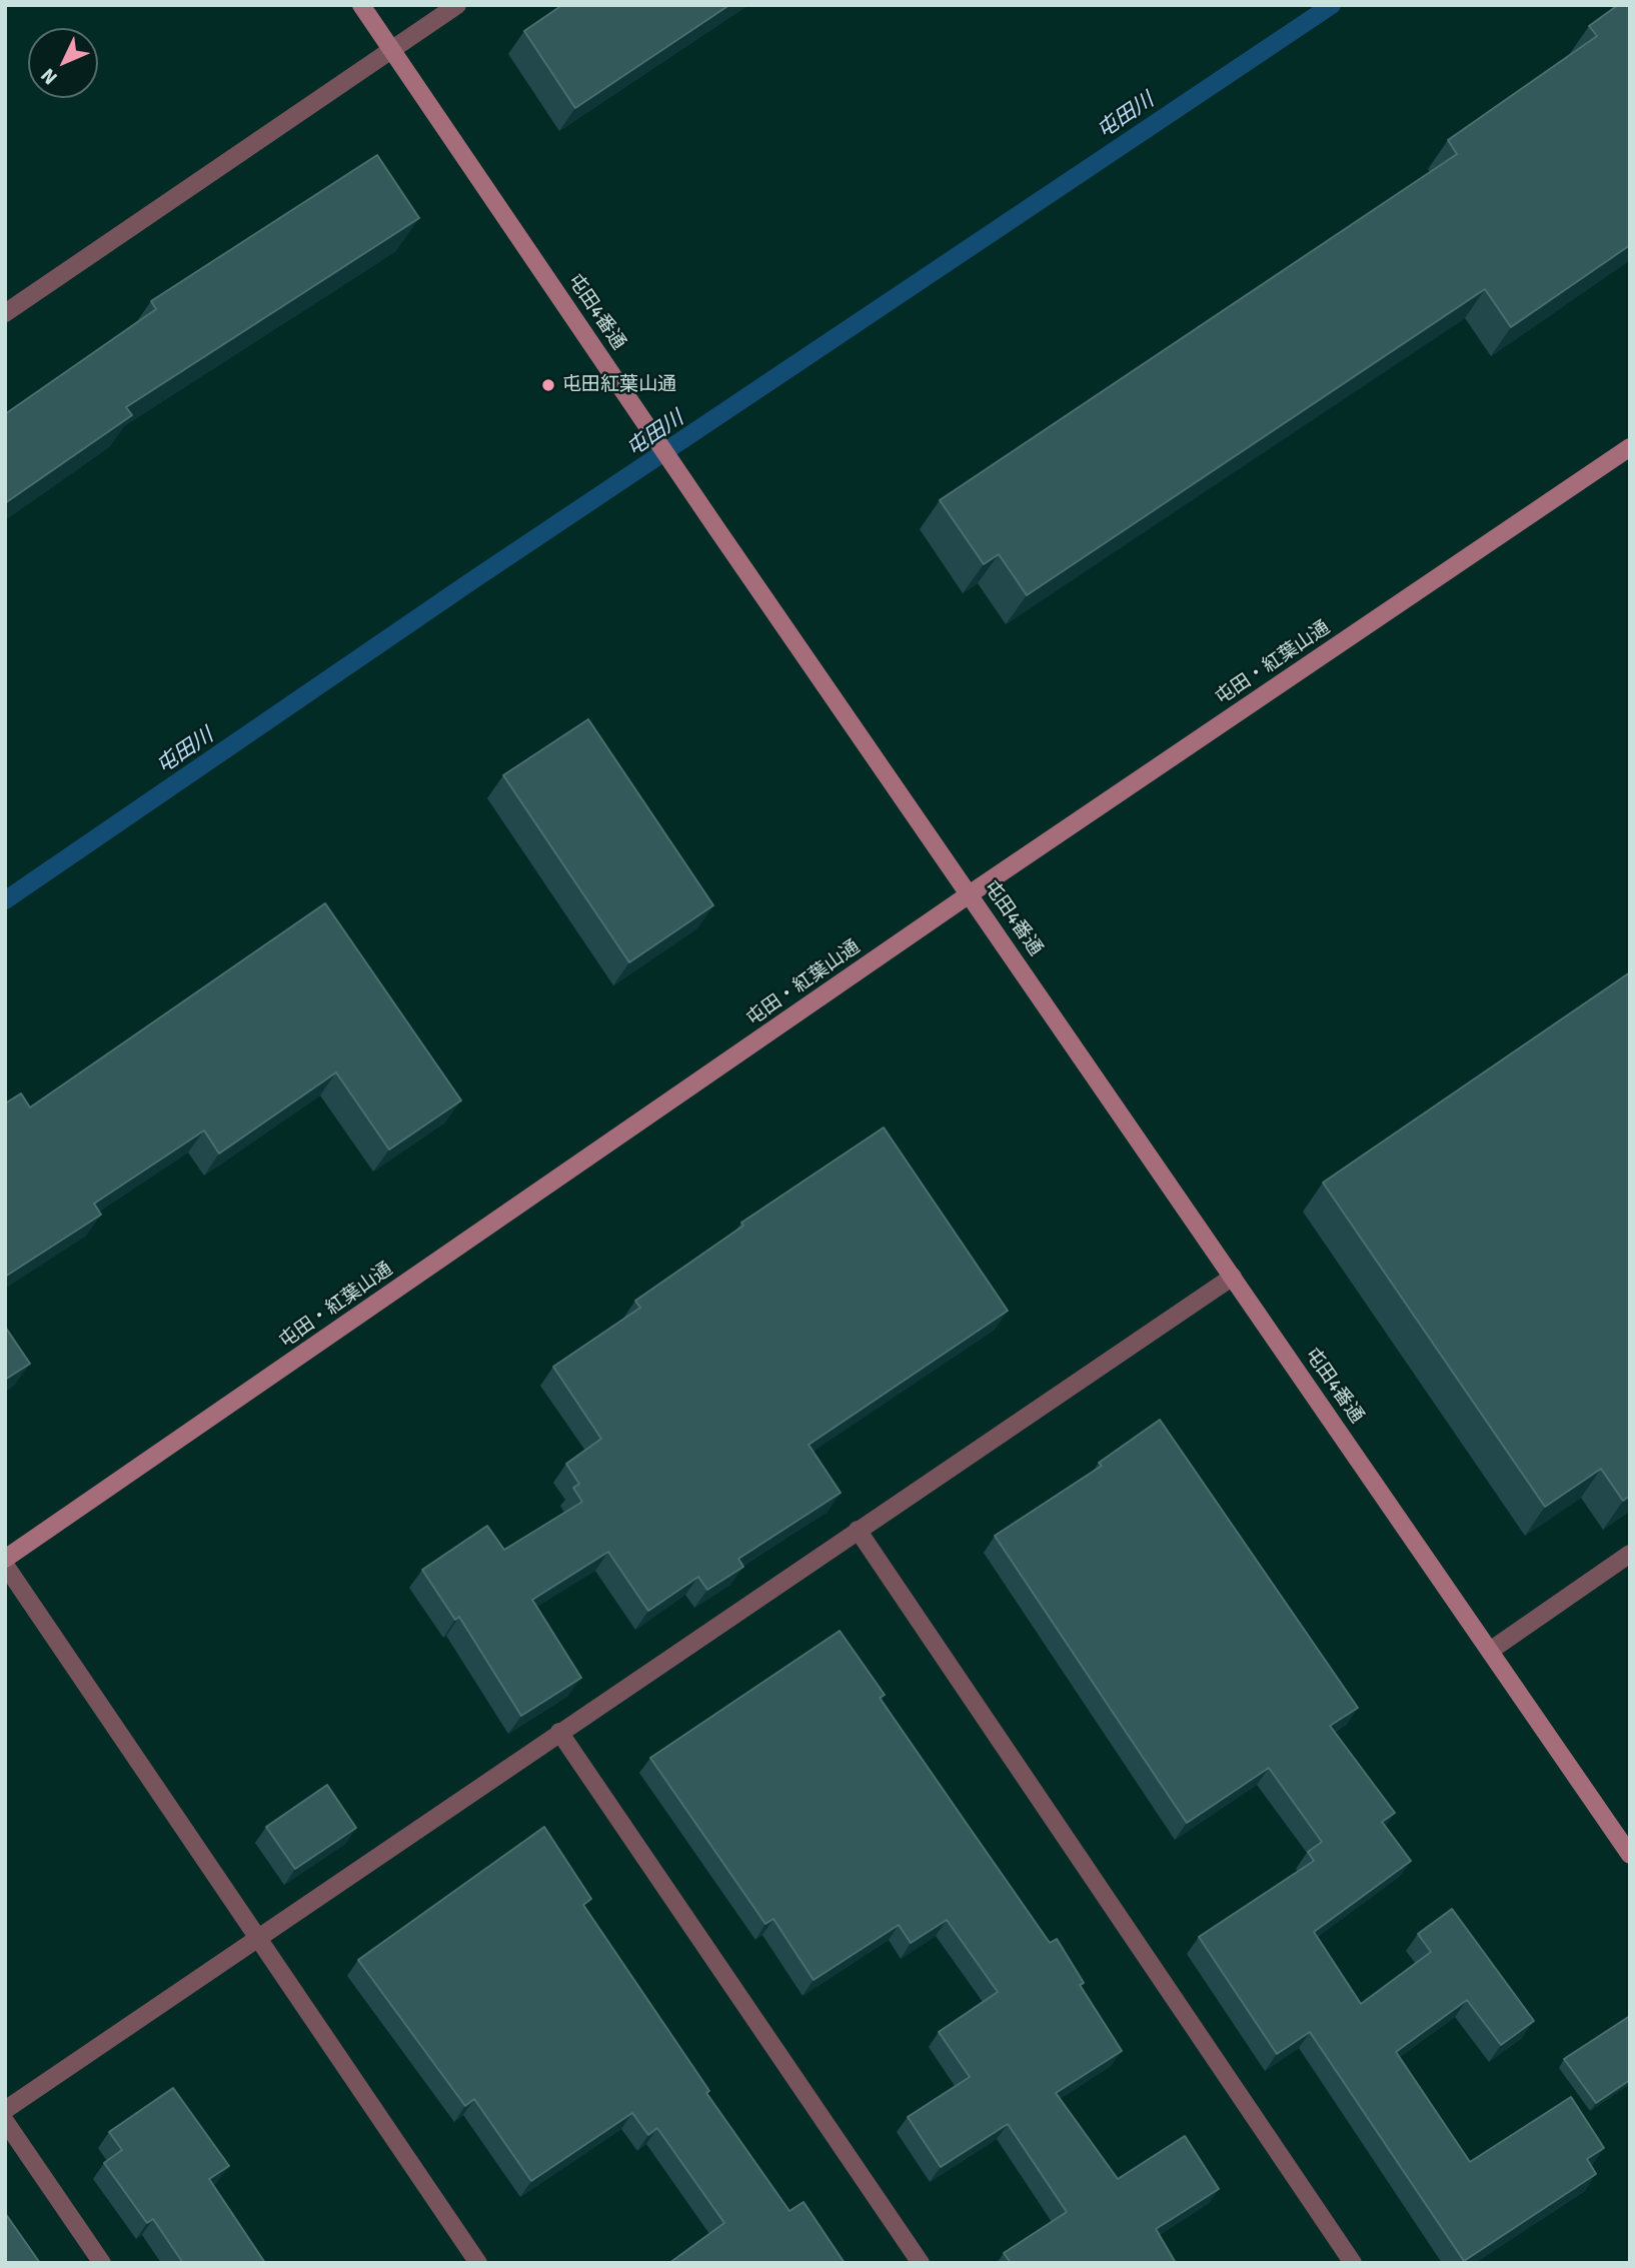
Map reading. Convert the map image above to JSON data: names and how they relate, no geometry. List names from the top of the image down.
{
  "streets": {
    "street": ["屯田4番通", "屯田・紅葉山通"]
  },
  "crossings": [
    ["屯田4番通", "屯田・紅葉山通"]
  ],
  "water": ["屯田川"],
  "places": ["屯田紅葉山通"],
  "north": "bottom left"
}
